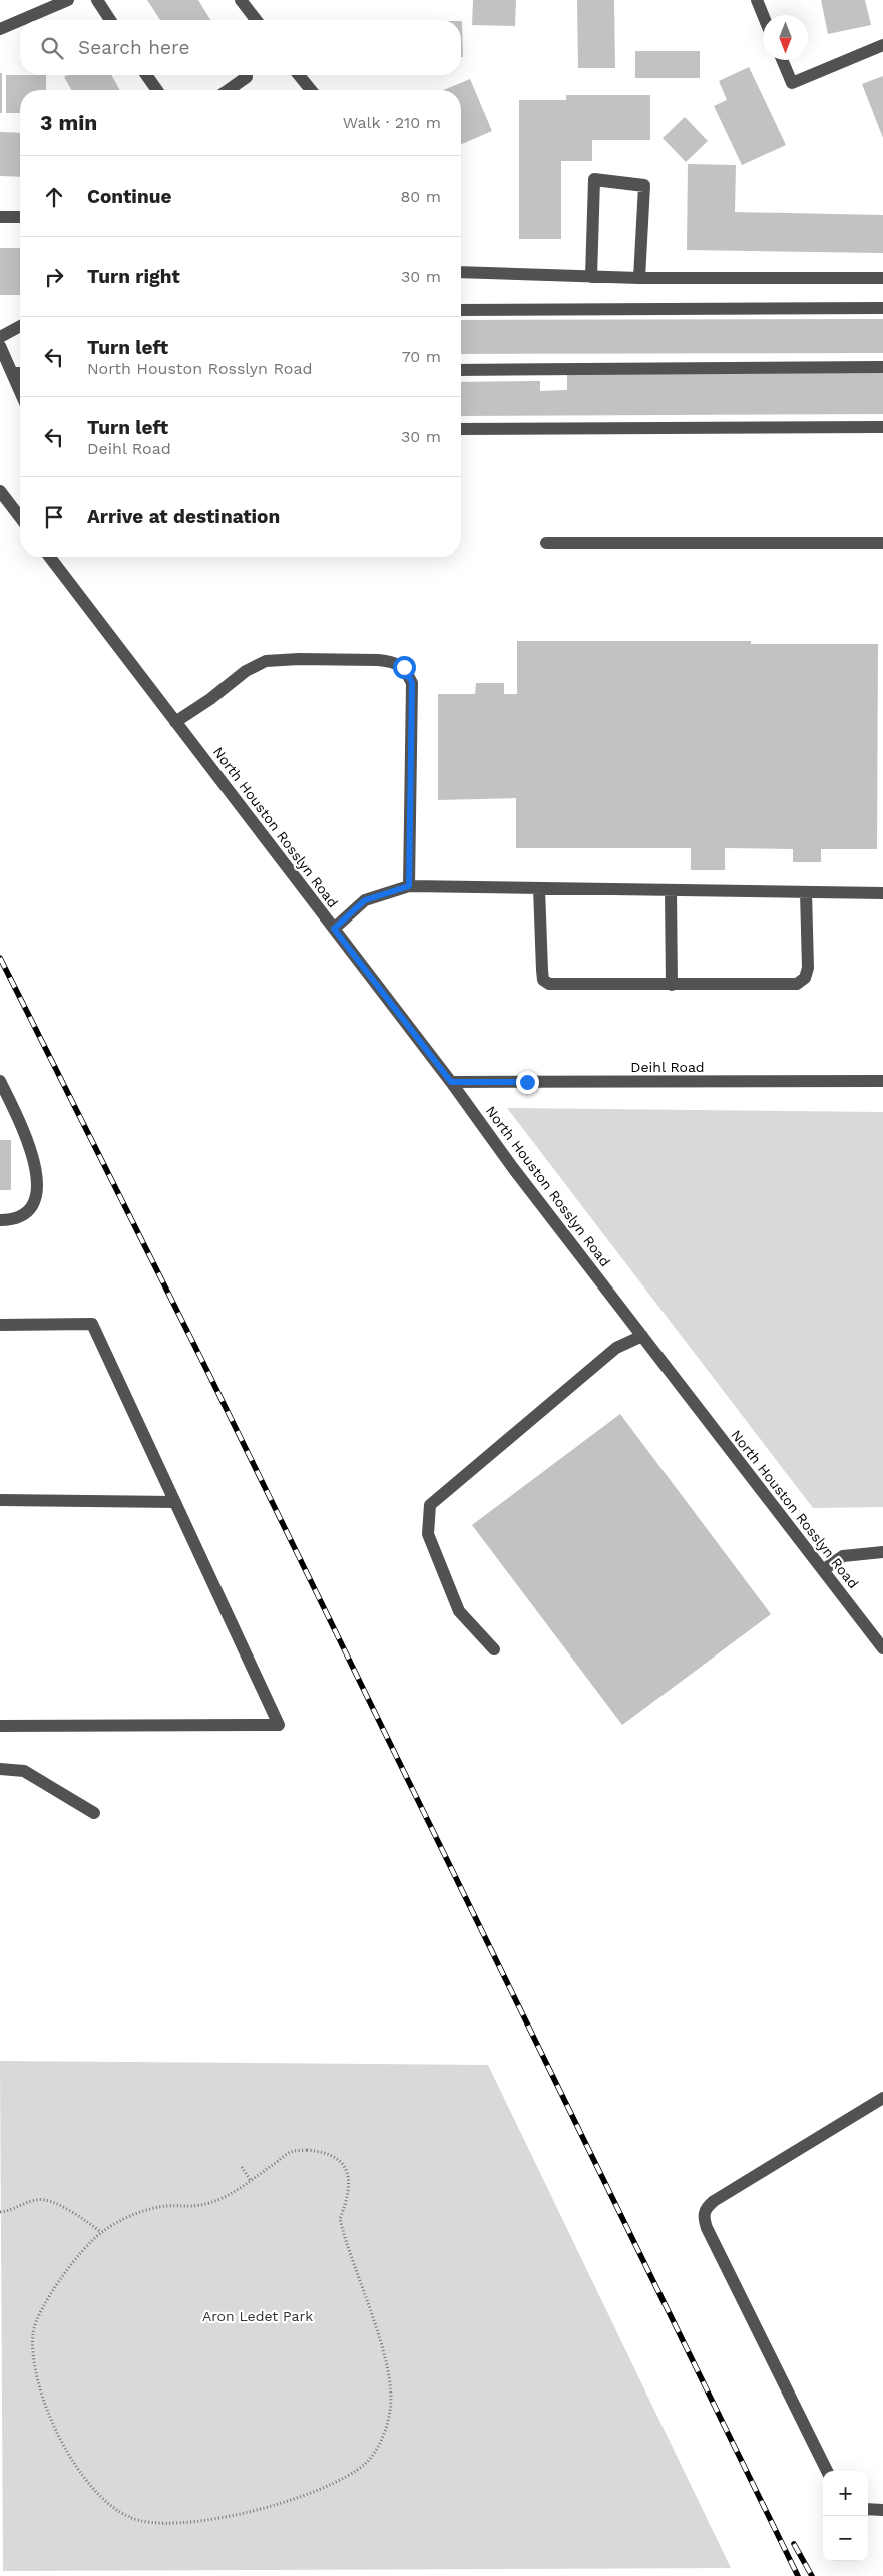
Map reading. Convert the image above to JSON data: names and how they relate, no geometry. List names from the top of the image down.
{
  "streets": {
    "street": ["North Houston Rosslyn Road", "Deihl Road"]
  },
  "crossings": [
    ["North Houston Rosslyn Road", "Deihl Road"]
  ],
  "parks": ["Aron Ledet Park"],
  "north": "bottom",
  "page": {
    "search": "Search here",
    "heading": ["3 min", "Walk · 210 m"],
    "list": [
      ["Continue", "80 m"],
      ["Turn right", "30 m"],
      ["Turn left", "North Houston Rosslyn Road", "70 m"],
      ["Turn left", "Deihl Road", "30 m"],
      "Arrive at destination"
    ],
    "map_buttons": ["+", "−"]
  }
}
